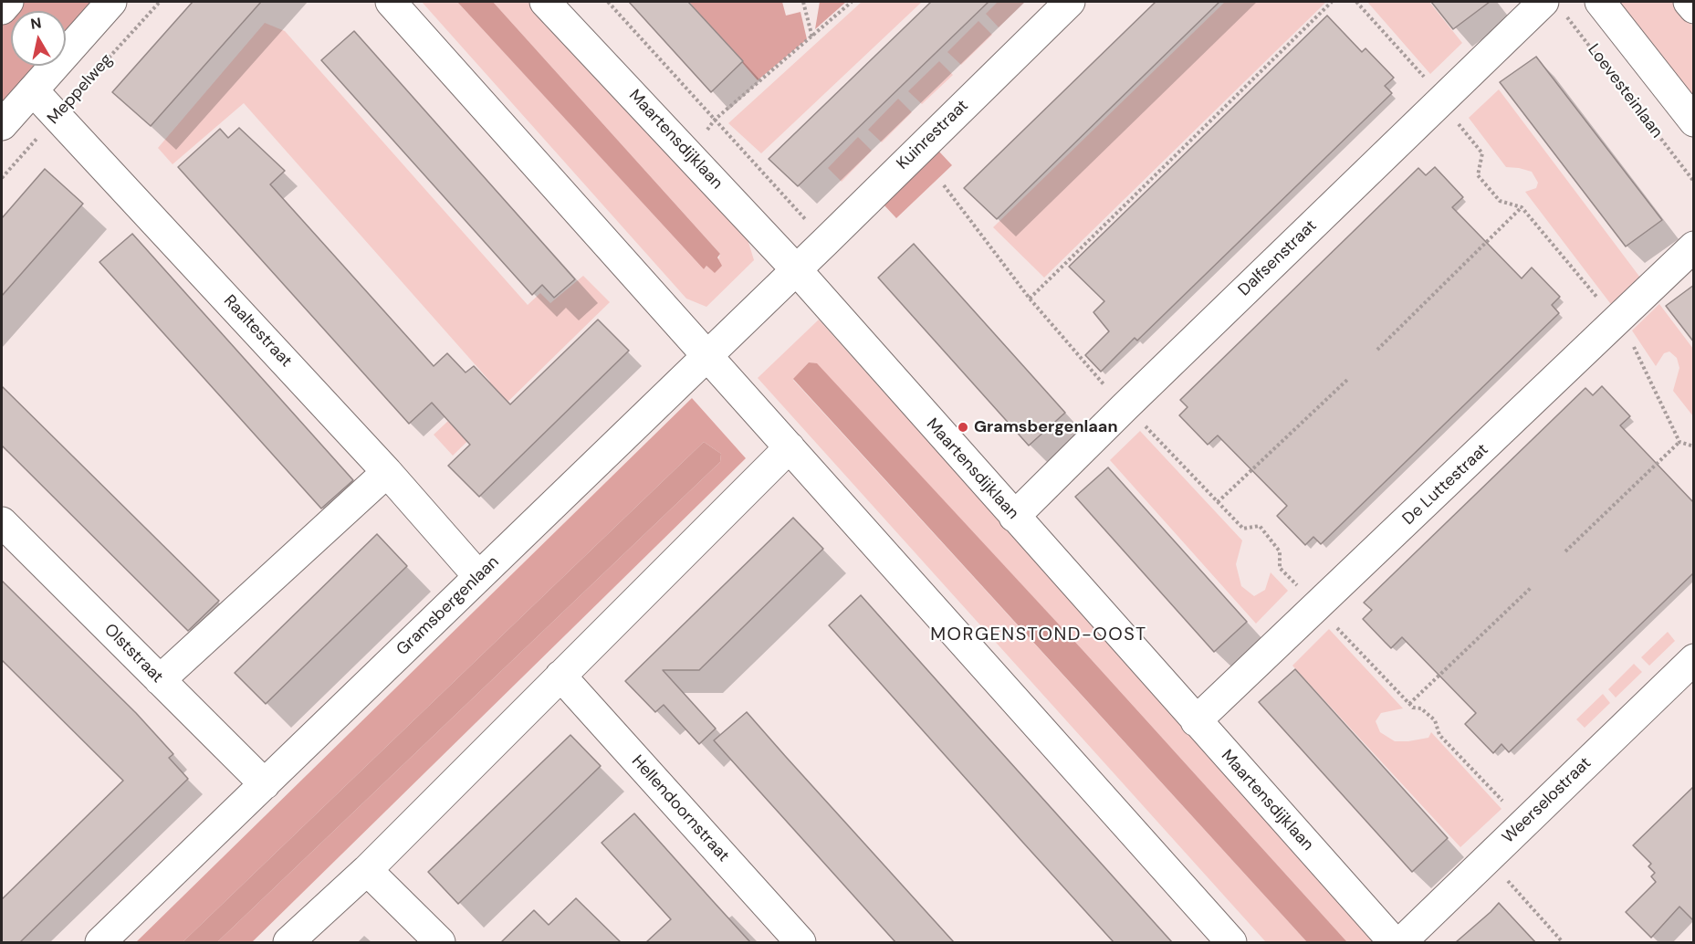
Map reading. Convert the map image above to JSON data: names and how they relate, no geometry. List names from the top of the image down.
{
  "streets": {
    "street": [
      "Kuinrestraat",
      "Maartensdijklaan",
      "Dalfsenstraat",
      "Raaltestraat",
      "De Luttestraat",
      "Gramsbergenlaan",
      "Olststraat",
      "Weerselostraat",
      "Hellendoornstraat"
    ],
    "path": ["Meppelweg", "Loevesteinlaan"]
  },
  "crossings": [
    ["Meppelweg", "Raaltestraat"],
    ["Loevesteinlaan", "Dalfsenstraat"],
    ["Kuinrestraat", "Maartensdijklaan"],
    ["Kuinrestraat", "Gramsbergenlaan"],
    ["Maartensdijklaan", "Dalfsenstraat"],
    ["Maartensdijklaan", "De Luttestraat"],
    ["Maartensdijklaan", "Gramsbergenlaan"],
    ["Raaltestraat", "Gramsbergenlaan"],
    ["Gramsbergenlaan", "Olststraat"]
  ],
  "districts": ["MORGENSTOND-OOST"],
  "places": ["Gramsbergenlaan"],
  "north": "top"
}
